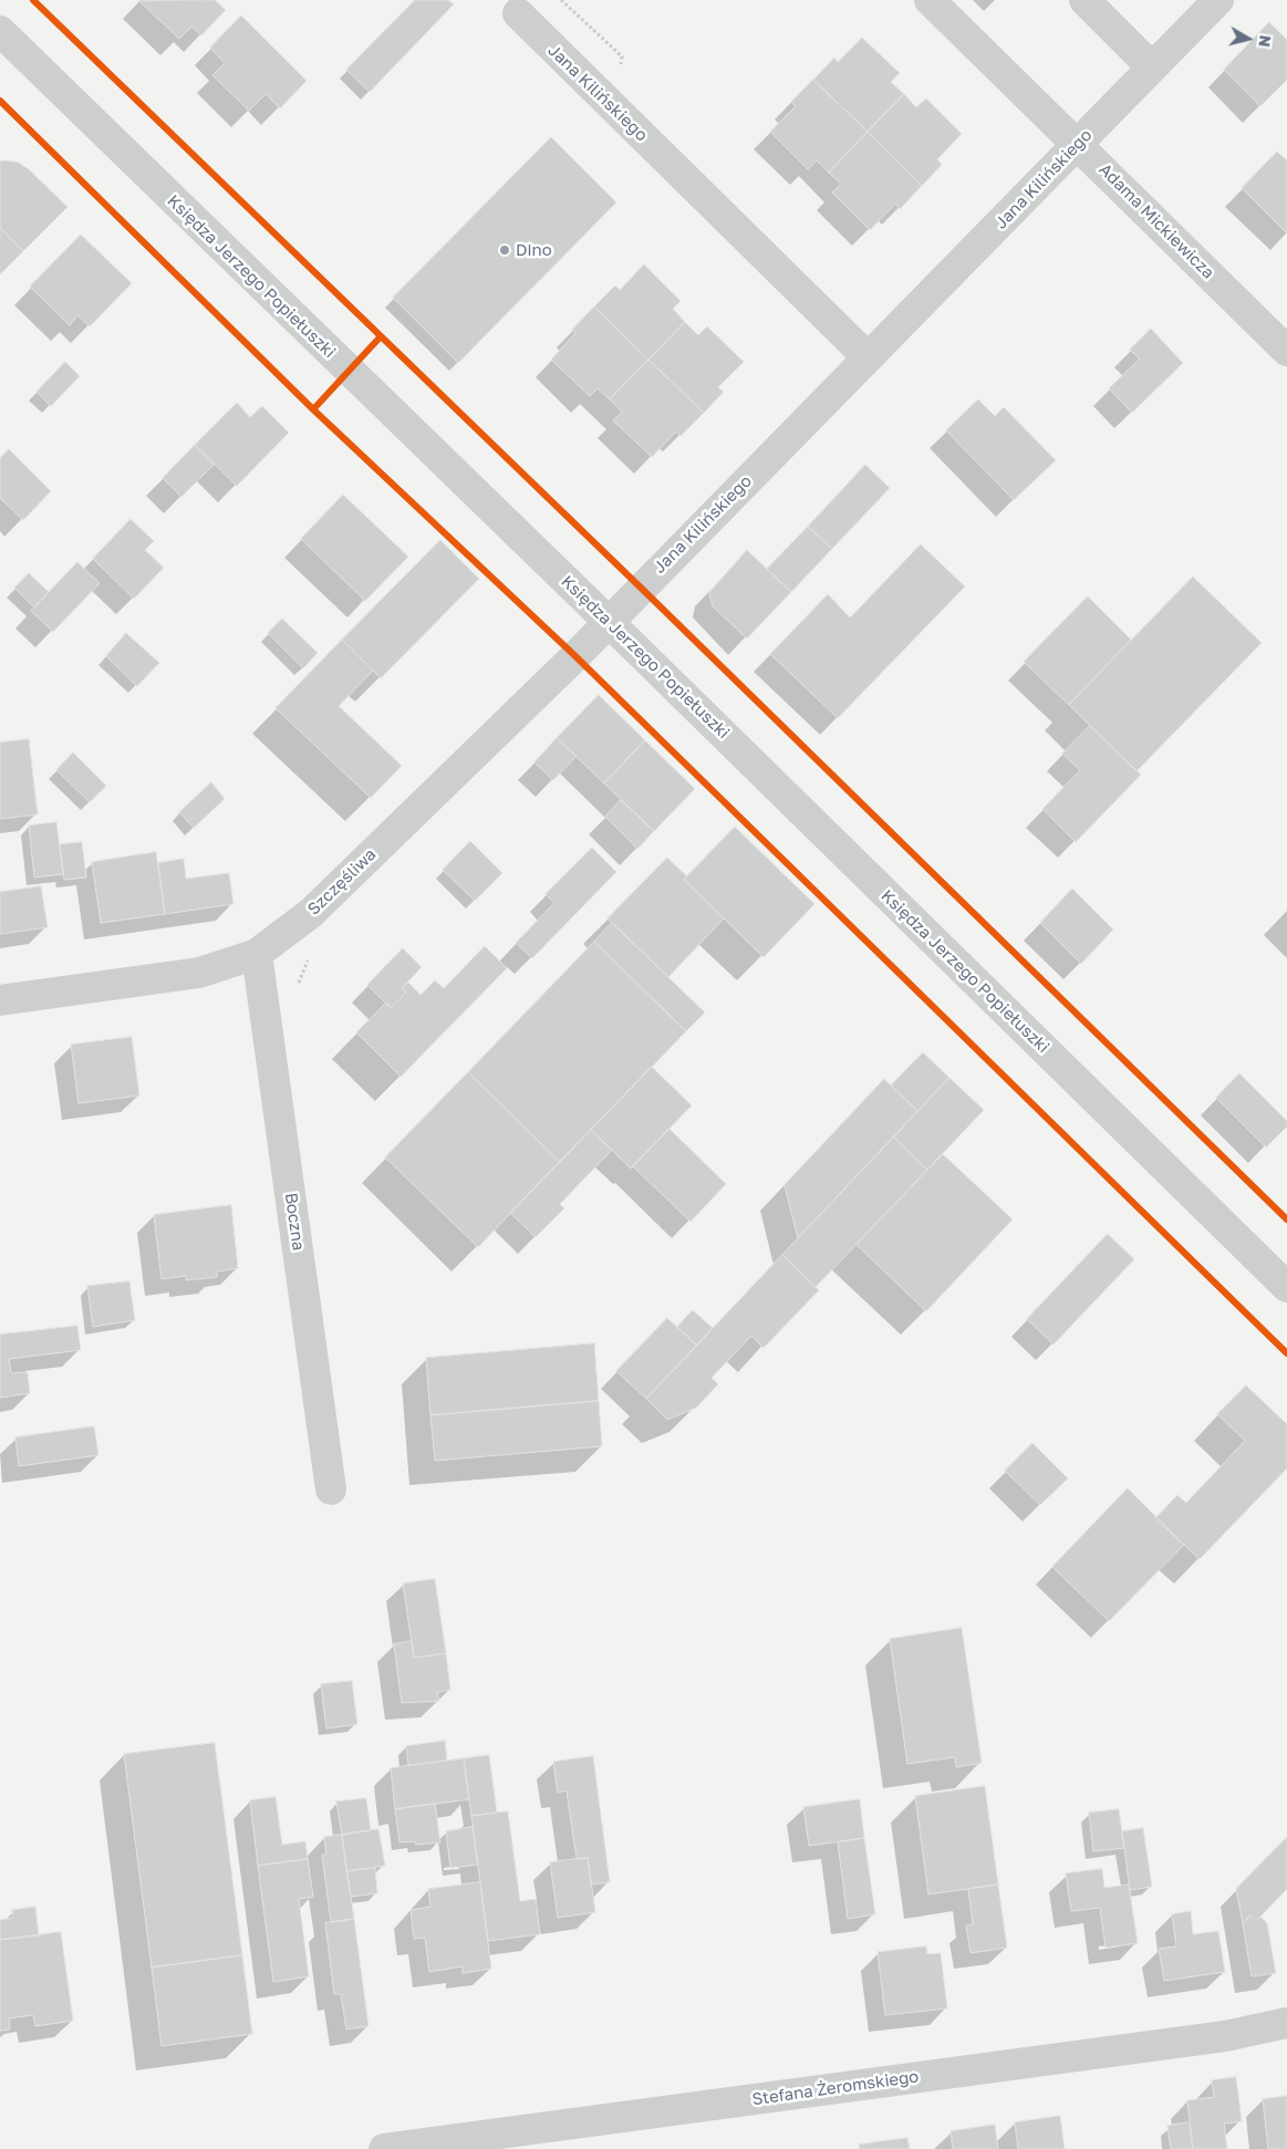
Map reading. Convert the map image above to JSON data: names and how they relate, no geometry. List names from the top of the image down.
{
  "streets": {
    "street": [
      "Jana Kilińskiego",
      "Adama Mickiewicza",
      "Księdza Jerzego Popiełuszki",
      "Szczęśliwa",
      "Boczna",
      "Stefana Żeromskiego"
    ]
  },
  "crossings": [
    ["Jana Kilińskiego", "Adama Mickiewicza"],
    ["Jana Kilińskiego", "Księdza Jerzego Popiełuszki"],
    ["Jana Kilińskiego", "Szczęśliwa"],
    ["Księdza Jerzego Popiełuszki", "Szczęśliwa"],
    ["Szczęśliwa", "Boczna"]
  ],
  "places": ["Dino"],
  "north": "right"
}
